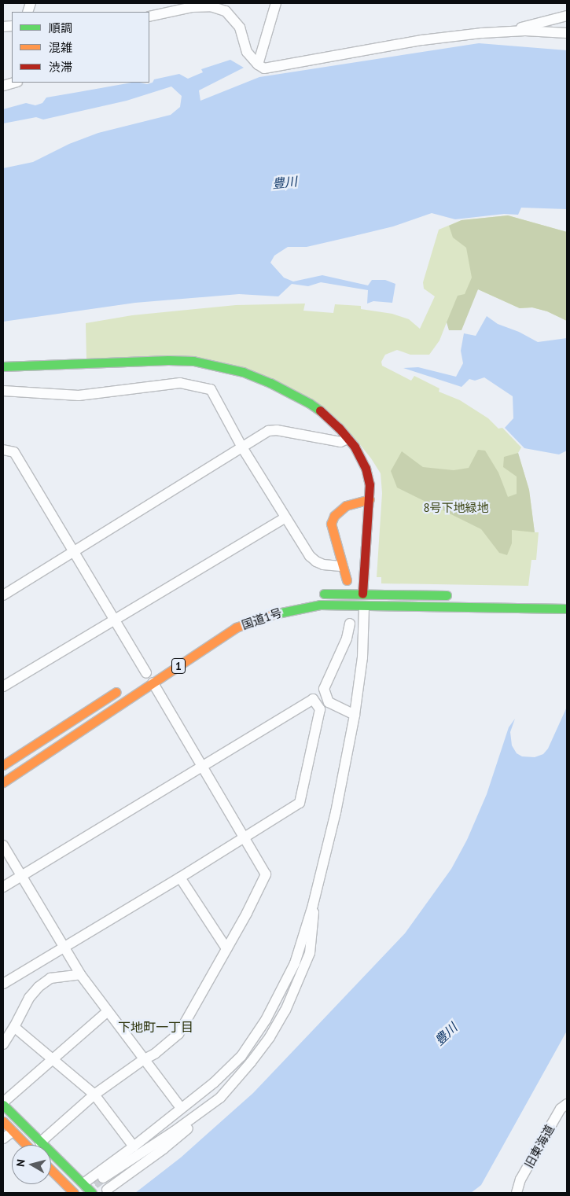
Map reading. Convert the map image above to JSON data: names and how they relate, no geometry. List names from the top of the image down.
{
  "streets": {
    "main road": ["国道1号", "1"],
    "street": ["旧東海道"]
  },
  "districts": ["下地町一丁目"],
  "water": ["豊川"],
  "parks": ["8号下地緑地"],
  "legend": ["順調", "混雑", "渋滞"],
  "north": "left"
}
